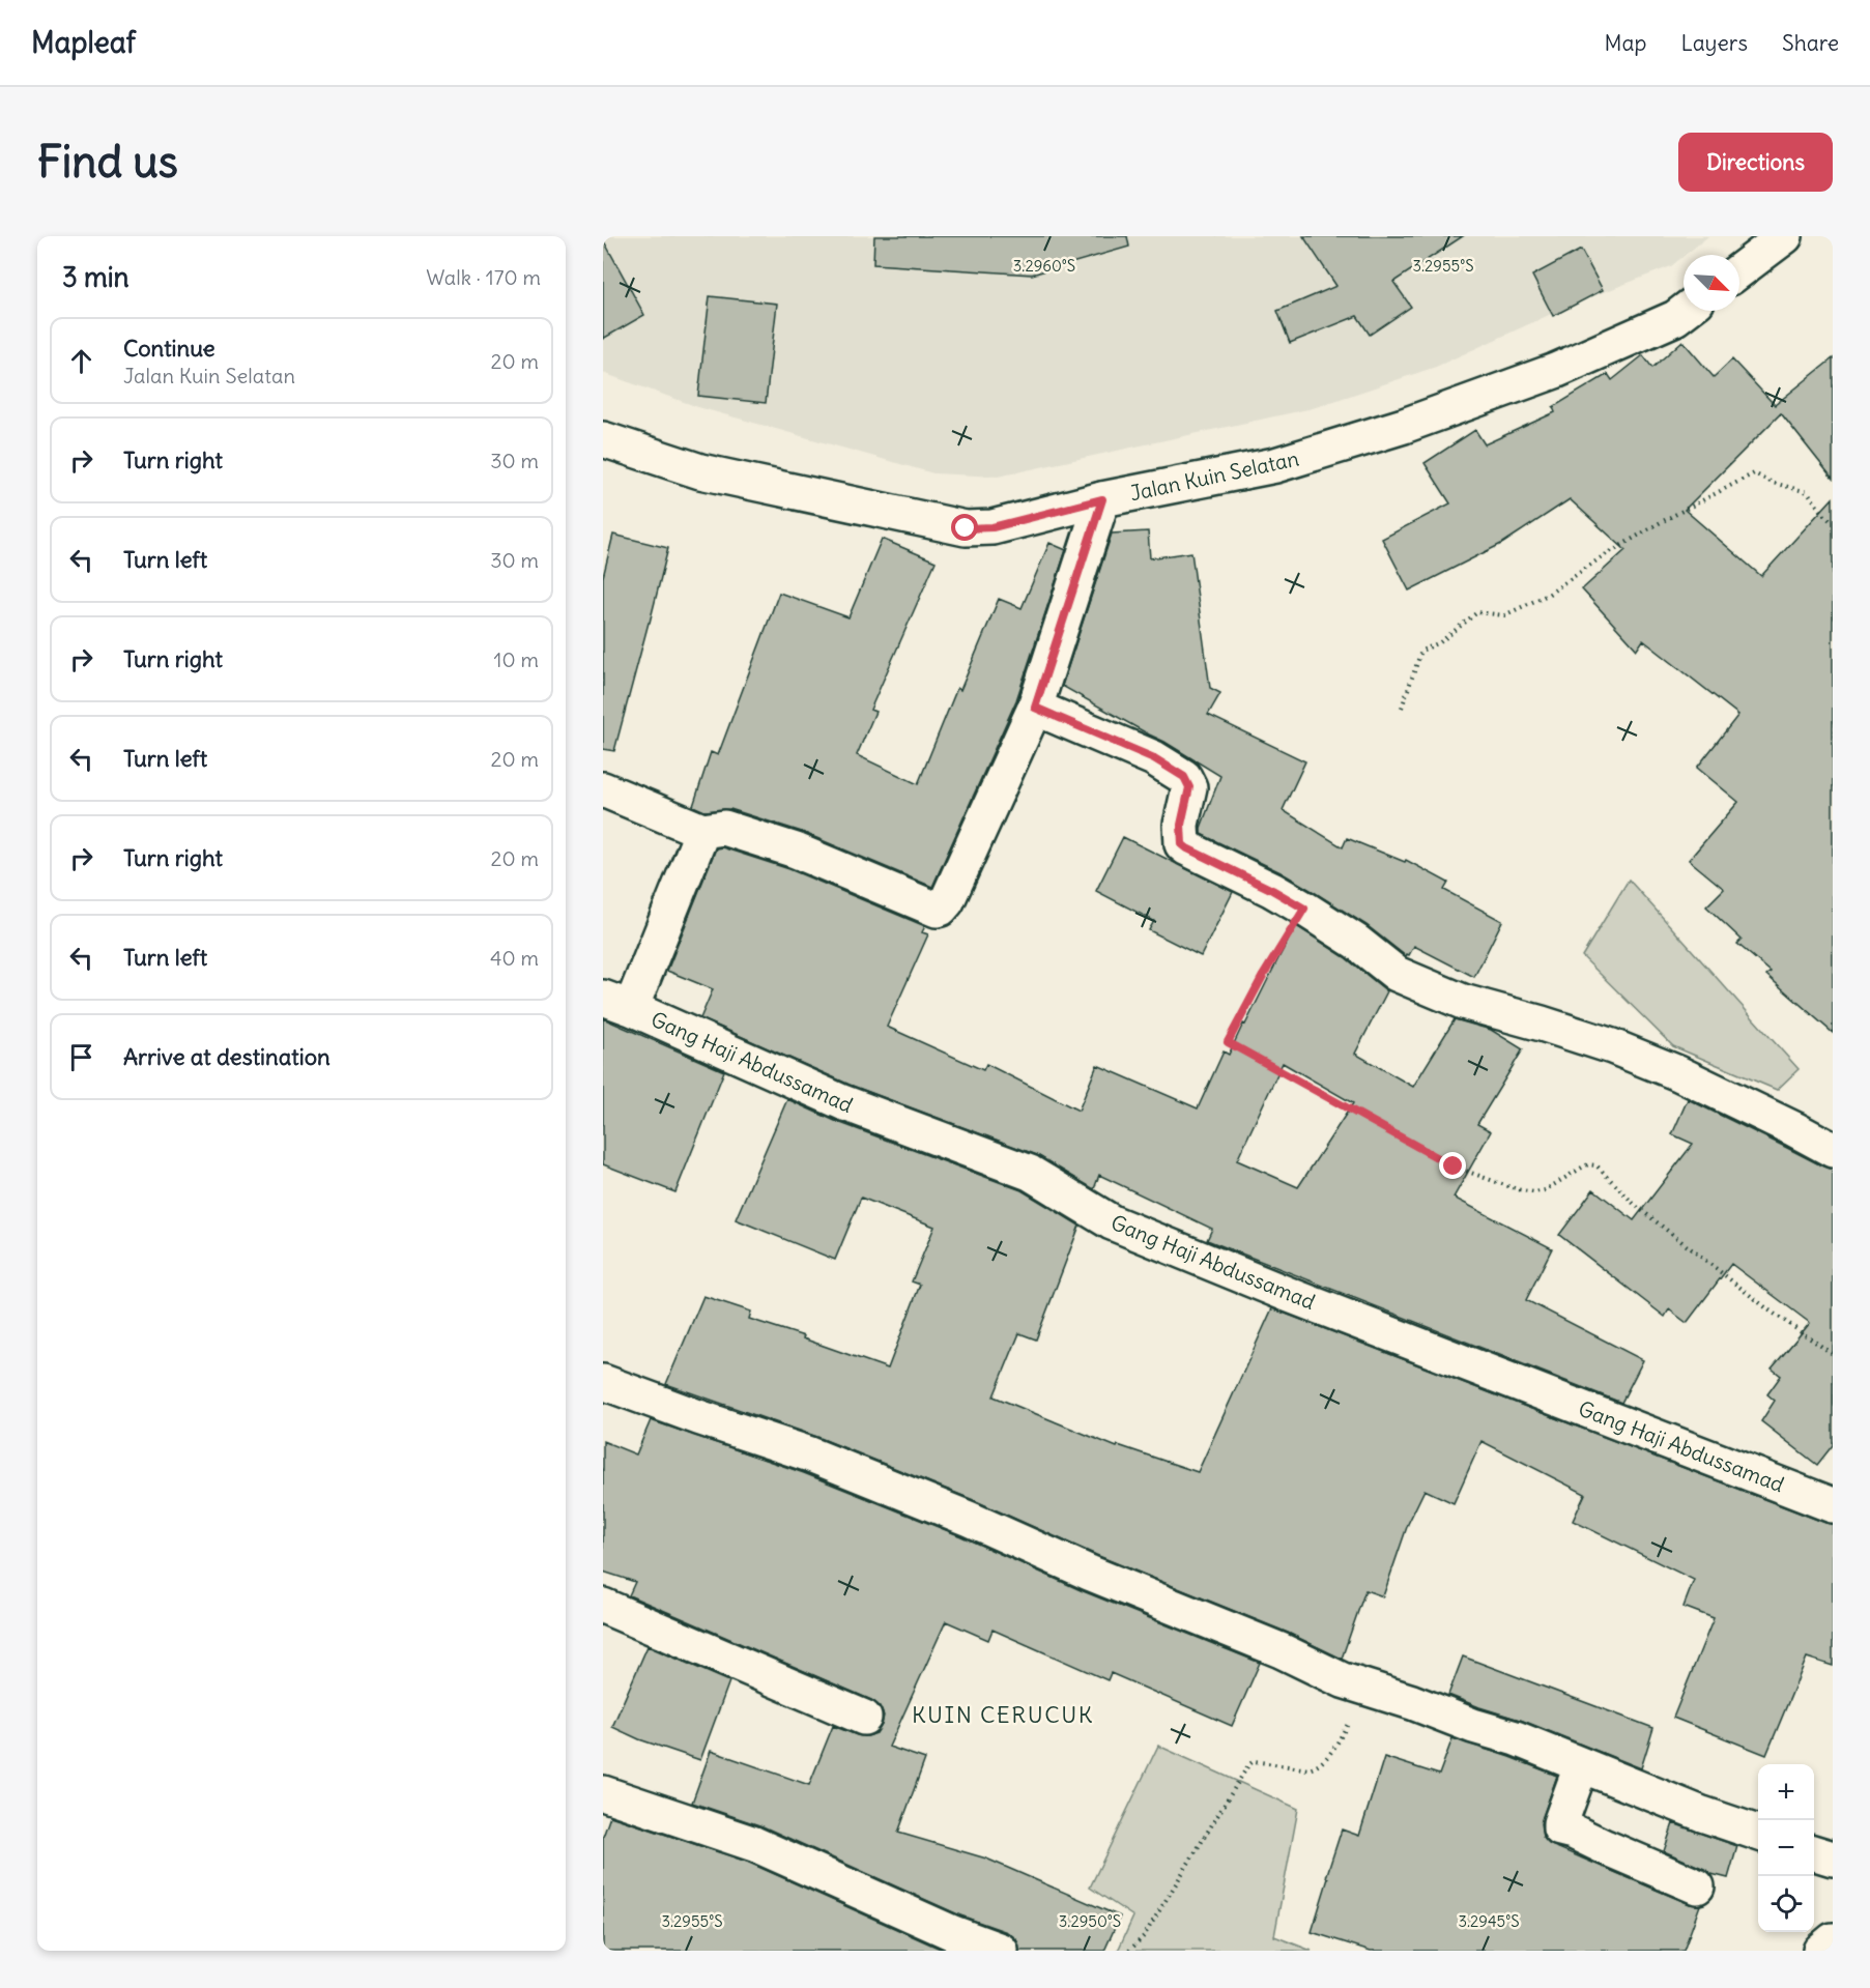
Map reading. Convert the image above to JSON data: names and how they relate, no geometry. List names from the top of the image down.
{
  "streets": {
    "street": ["Jalan Kuin Selatan", "Gang Haji Abdussamad"]
  },
  "districts": ["KUIN CERUCUK"],
  "north": "bottom right",
  "page": {
    "header": "Mapleaf",
    "nav": ["Map", "Layers", "Share"],
    "buttons": "Directions",
    "title": "Find us",
    "heading": ["3 min", "Walk · 170 m"],
    "list": [
      ["Continue", "Jalan Kuin Selatan", "20 m"],
      ["Turn right", "30 m"],
      ["Turn left", "30 m"],
      ["Turn right", "10 m"],
      ["Turn left", "20 m"],
      ["Turn right", "20 m"],
      ["Turn left", "40 m"],
      "Arrive at destination"
    ],
    "map_buttons": ["+", "−"]
  },
  "coordinates": [
    "3.2960°S",
    "3.2955°S",
    "3.2950°S",
    "3.2945°S"
  ]
}
